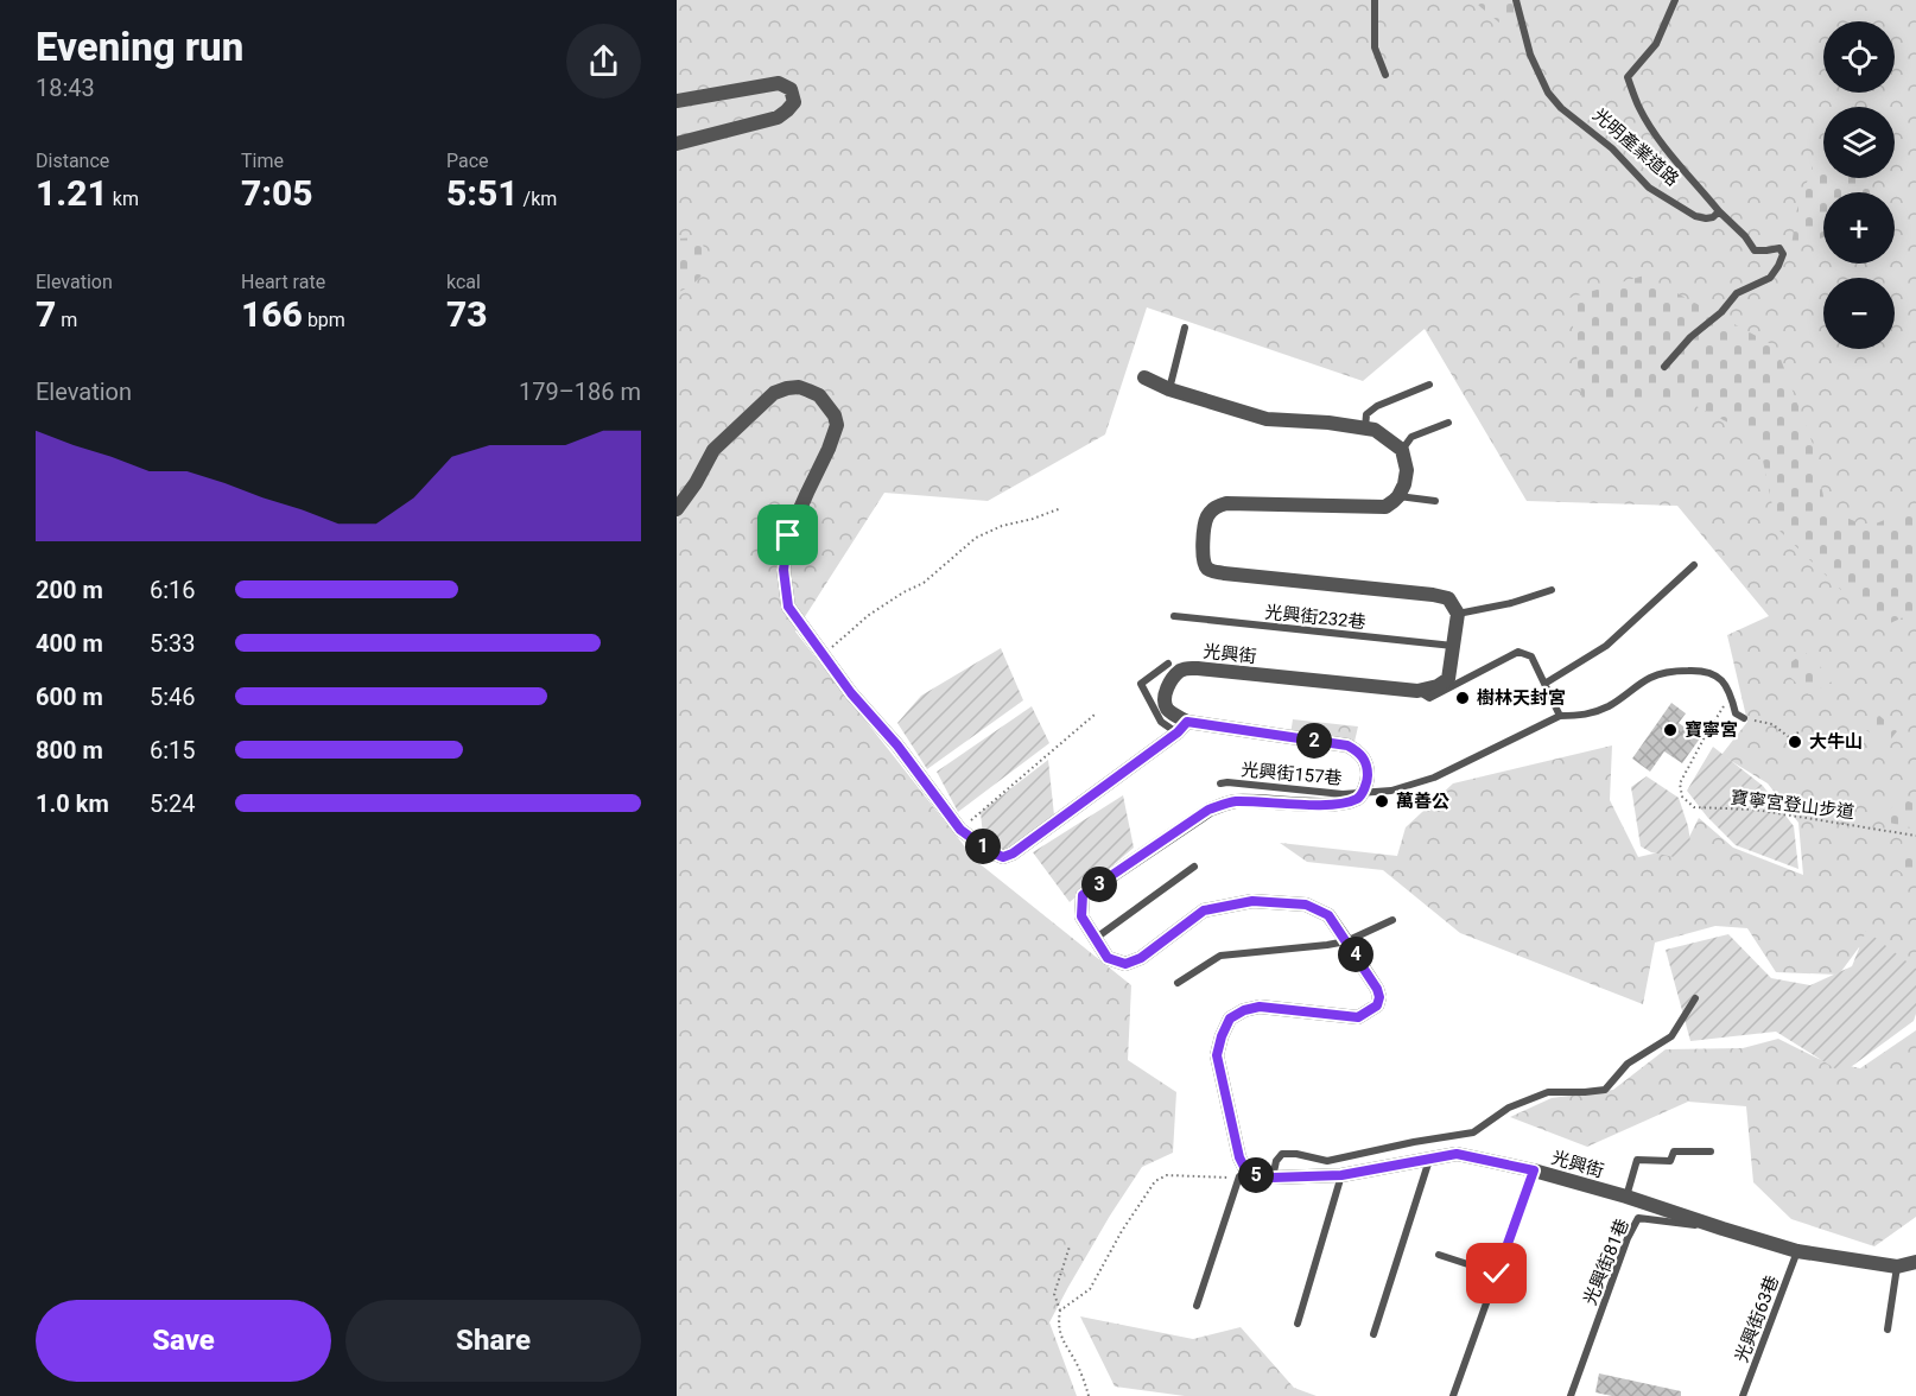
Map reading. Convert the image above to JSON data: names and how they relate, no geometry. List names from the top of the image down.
{
  "streets": {
    "street": ["光興街"],
    "lane": [
      "光明產業道路",
      "光興街232巷",
      "光興街157巷",
      "光興街81巷",
      "光興街63巷"
    ],
    "path": ["寶寧宮登山步道"]
  },
  "crossings": [
    ["光興街", "光興街157巷"],
    ["光興街", "光興街81巷"],
    ["光興街", "光興街63巷"],
    ["光興街157巷", "寶寧宮登山步道"]
  ],
  "places": [
    "樹林天封宮",
    "寶寧宮",
    "大牛山",
    "萬善公"
  ],
  "page": {
    "heading": ["Evening run", "18:43"],
    "map_buttons": ["+", "−"],
    "stats": [
      ["Distance", "1.21 km"],
      ["Time", "7:05"],
      ["Pace", "5:51 /km"],
      ["Elevation", "7 m"],
      ["Heart rate", "166 bpm"],
      ["kcal", "73"]
    ],
    "chart": ["Elevation", "179–186 m"],
    "list": [
      {
        "name": "200 m",
        "note": "6:16"
      },
      {
        "name": "400 m",
        "note": "5:33"
      },
      {
        "name": "600 m",
        "note": "5:46"
      },
      {
        "name": "800 m",
        "note": "6:15"
      },
      {
        "name": "1.0 km",
        "note": "5:24"
      }
    ],
    "pins": [
      "2",
      "1",
      "3",
      "4",
      "5"
    ],
    "buttons": ["Save", "Share"]
  }
}
